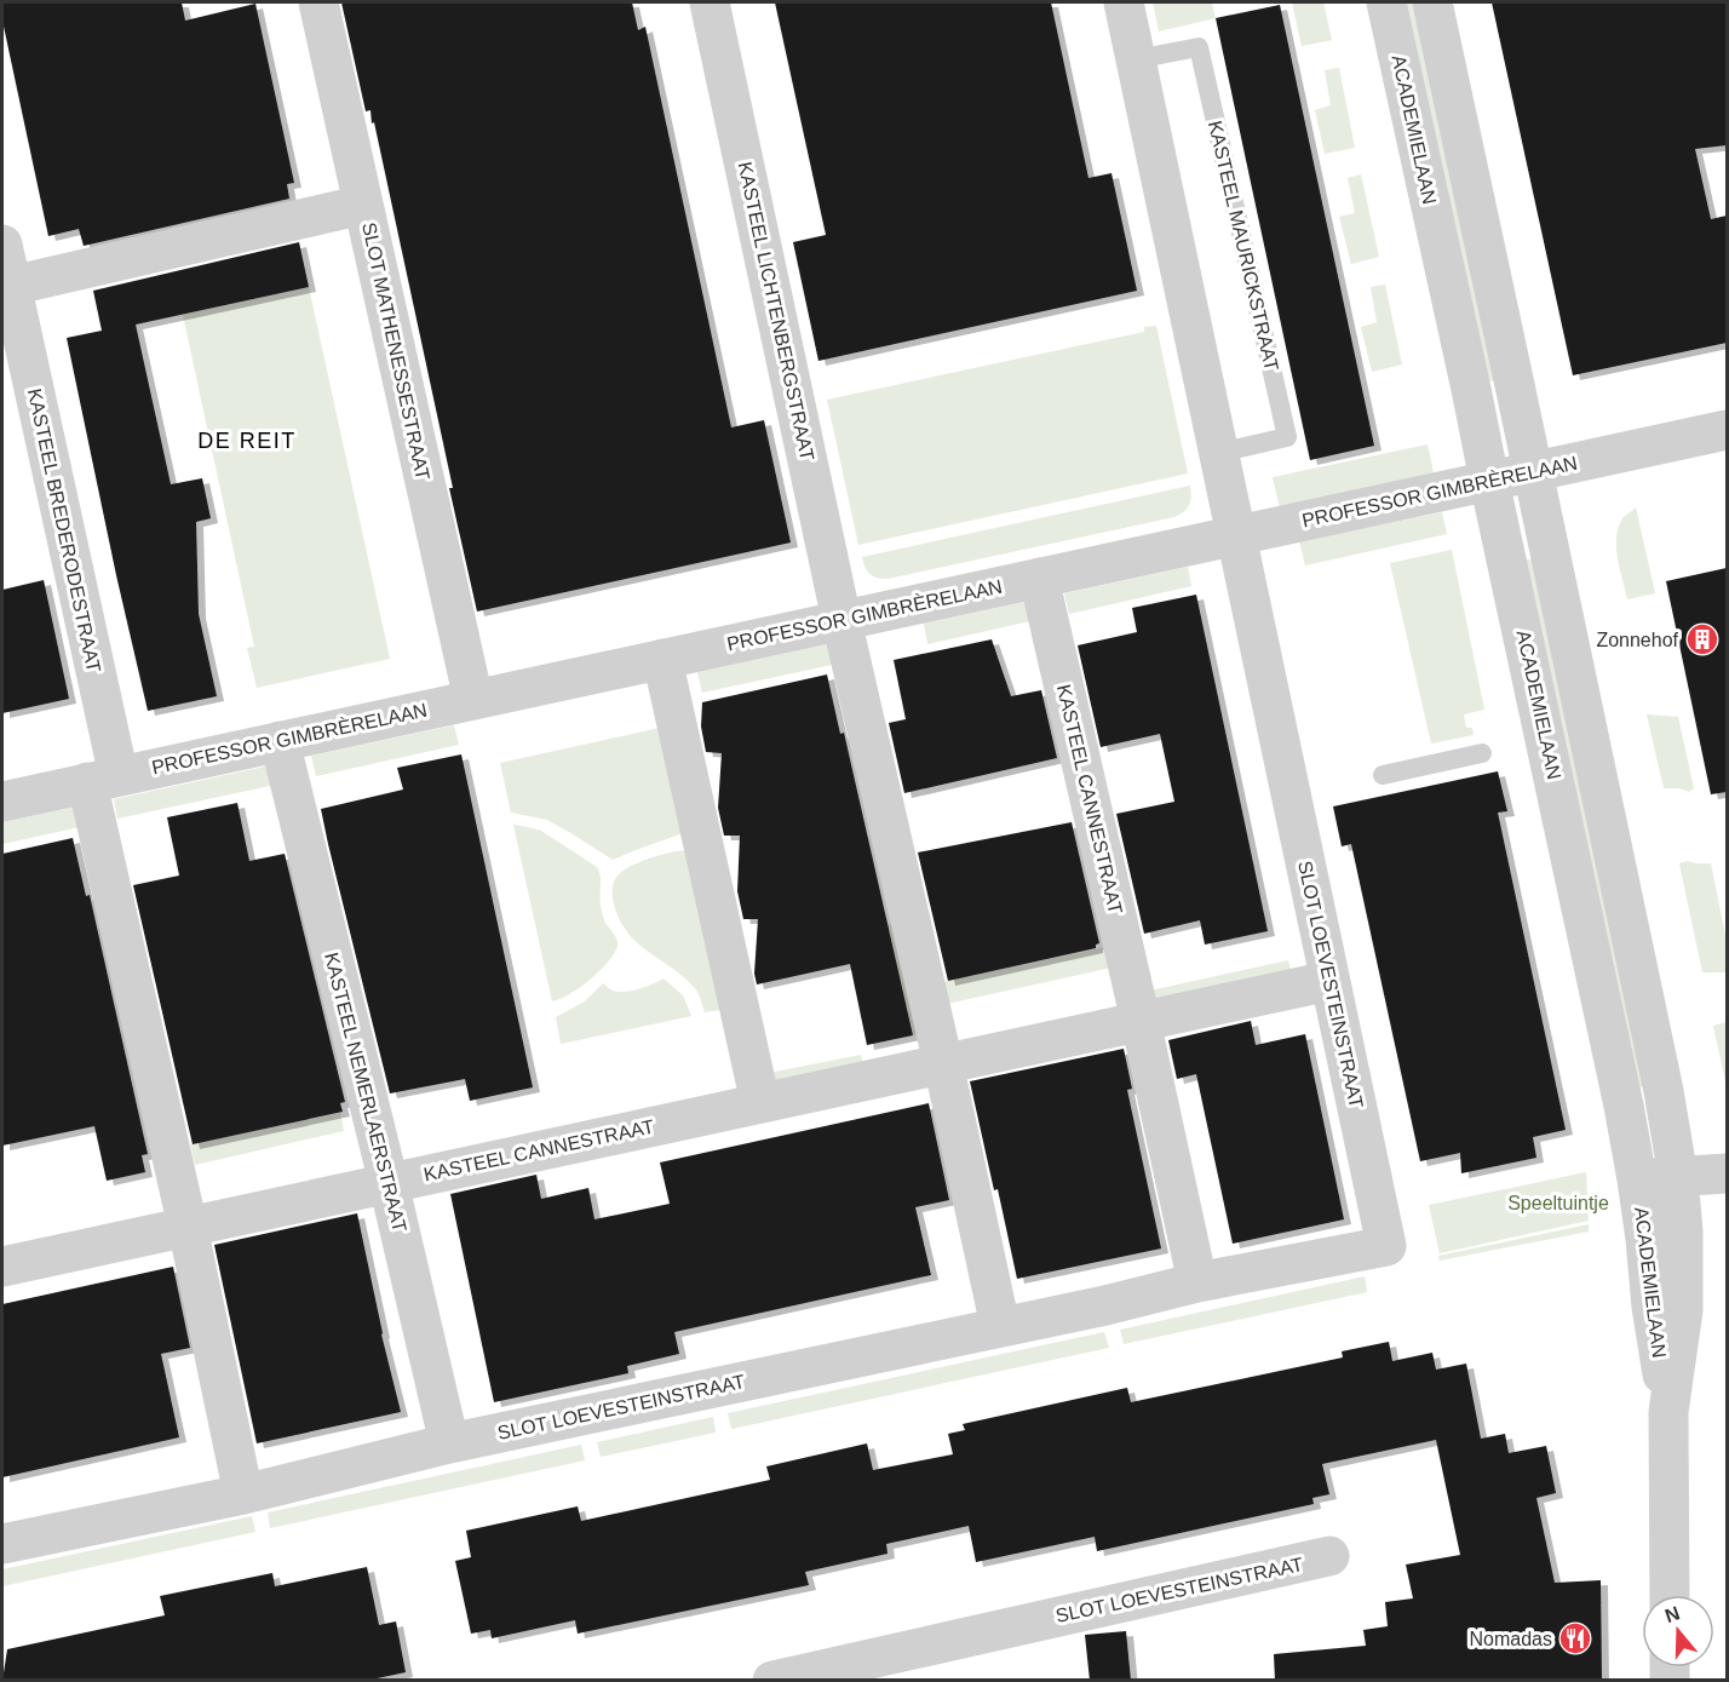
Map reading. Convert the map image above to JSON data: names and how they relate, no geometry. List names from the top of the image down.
{
  "streets": {
    "street": [
      "ACADEMIELAAN",
      "KASTEEL LICHTENBERGSTRAAT",
      "SLOT MATHENESSESTRAAT",
      "PROFESSOR GIMBRÈRELAAN",
      "KASTEEL BREDERODESTRAAT",
      "KASTEEL CANNESTRAAT",
      "SLOT LOEVESTEINSTRAAT",
      "KASTEEL NEMERLAERSTRAAT"
    ],
    "lane": ["KASTEEL MAURICKSTRAAT"]
  },
  "crossings": [
    ["ACADEMIELAAN", "PROFESSOR GIMBRÈRELAAN"],
    ["KASTEEL LICHTENBERGSTRAAT", "PROFESSOR GIMBRÈRELAAN"],
    ["SLOT MATHENESSESTRAAT", "PROFESSOR GIMBRÈRELAAN"],
    ["PROFESSOR GIMBRÈRELAAN", "KASTEEL BREDERODESTRAAT"],
    ["PROFESSOR GIMBRÈRELAAN", "KASTEEL CANNESTRAAT"],
    ["PROFESSOR GIMBRÈRELAAN", "SLOT LOEVESTEINSTRAAT"],
    ["PROFESSOR GIMBRÈRELAAN", "KASTEEL NEMERLAERSTRAAT"],
    ["KASTEEL CANNESTRAAT", "SLOT LOEVESTEINSTRAAT"],
    ["KASTEEL CANNESTRAAT", "KASTEEL NEMERLAERSTRAAT"],
    ["SLOT LOEVESTEINSTRAAT", "KASTEEL NEMERLAERSTRAAT"]
  ],
  "districts": ["DE REIT"],
  "parks": ["Speeltuintje"],
  "places": {
    "building": ["Zonnehof"],
    "restaurant": ["Nomadas"]
  },
  "north": "top"
}
